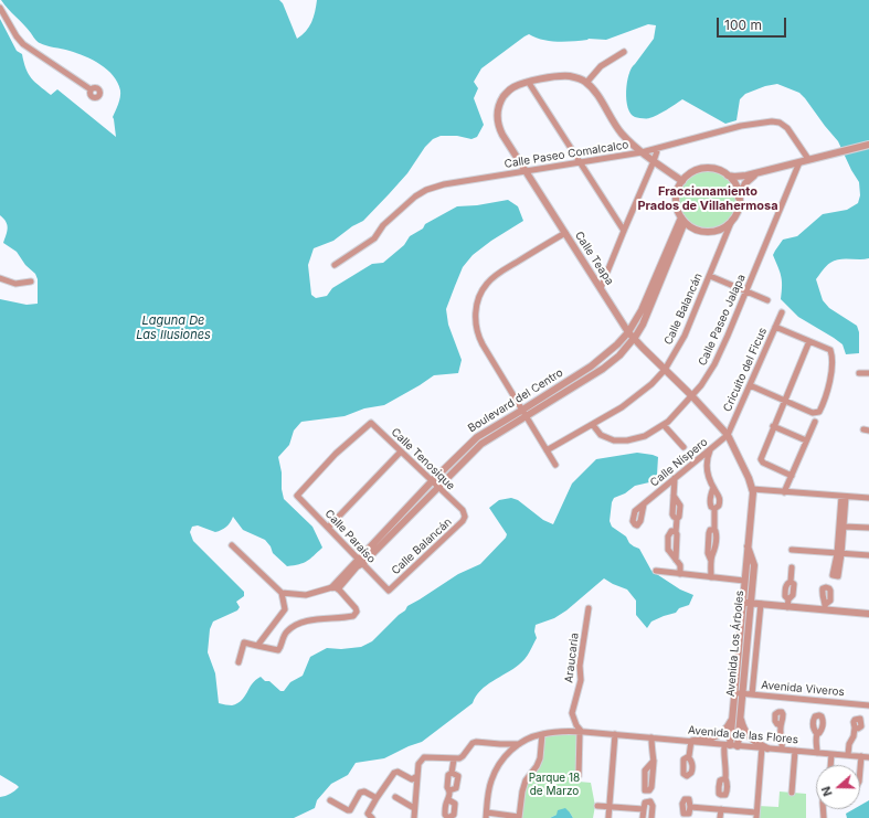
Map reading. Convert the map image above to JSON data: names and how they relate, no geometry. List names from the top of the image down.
{
  "streets": {
    "street": [
      "Calle Paseo Comalcalco",
      "Calle Teapa",
      "Calle Balancán",
      "Calle Paseo Jalapa",
      "Cricuito del Ficus",
      "Boulevard del Centro",
      "Calle Tenosique",
      "Calle Níspero",
      "Calle Paraíso",
      "Avenida Los Árboles",
      "Araucaria",
      "Avenida Viveros",
      "Avenida de las Flores"
    ]
  },
  "crossings": [
    ["Calle Paseo Comalcalco", "Calle Teapa"],
    ["Calle Teapa", "Calle Balancán"],
    ["Calle Teapa", "Calle Paseo Jalapa"],
    ["Calle Teapa", "Cricuito del Ficus"],
    ["Calle Teapa", "Boulevard del Centro"],
    ["Calle Teapa", "Calle Níspero"],
    ["Calle Teapa", "Avenida Los Árboles"],
    ["Calle Balancán", "Calle Paseo Jalapa"],
    ["Calle Balancán", "Boulevard del Centro"],
    ["Calle Balancán", "Calle Tenosique"],
    ["Calle Balancán", "Calle Paraíso"],
    ["Cricuito del Ficus", "Calle Níspero"],
    ["Cricuito del Ficus", "Avenida Los Árboles"],
    ["Boulevard del Centro", "Calle Tenosique"],
    ["Boulevard del Centro", "Calle Paraíso"],
    ["Calle Tenosique", "Calle Paraíso"],
    ["Calle Níspero", "Avenida Los Árboles"],
    ["Avenida Los Árboles", "Avenida Viveros"],
    ["Avenida Los Árboles", "Avenida de las Flores"],
    ["Araucaria", "Avenida de las Flores"]
  ],
  "districts": ["Fraccionamiento Prados de Villahermosa"],
  "water": ["Laguna De Las Ilusiones"],
  "parks": ["Parque 18 de Marzo"],
  "scale_bar": "100 m",
  "north": "left"
}
